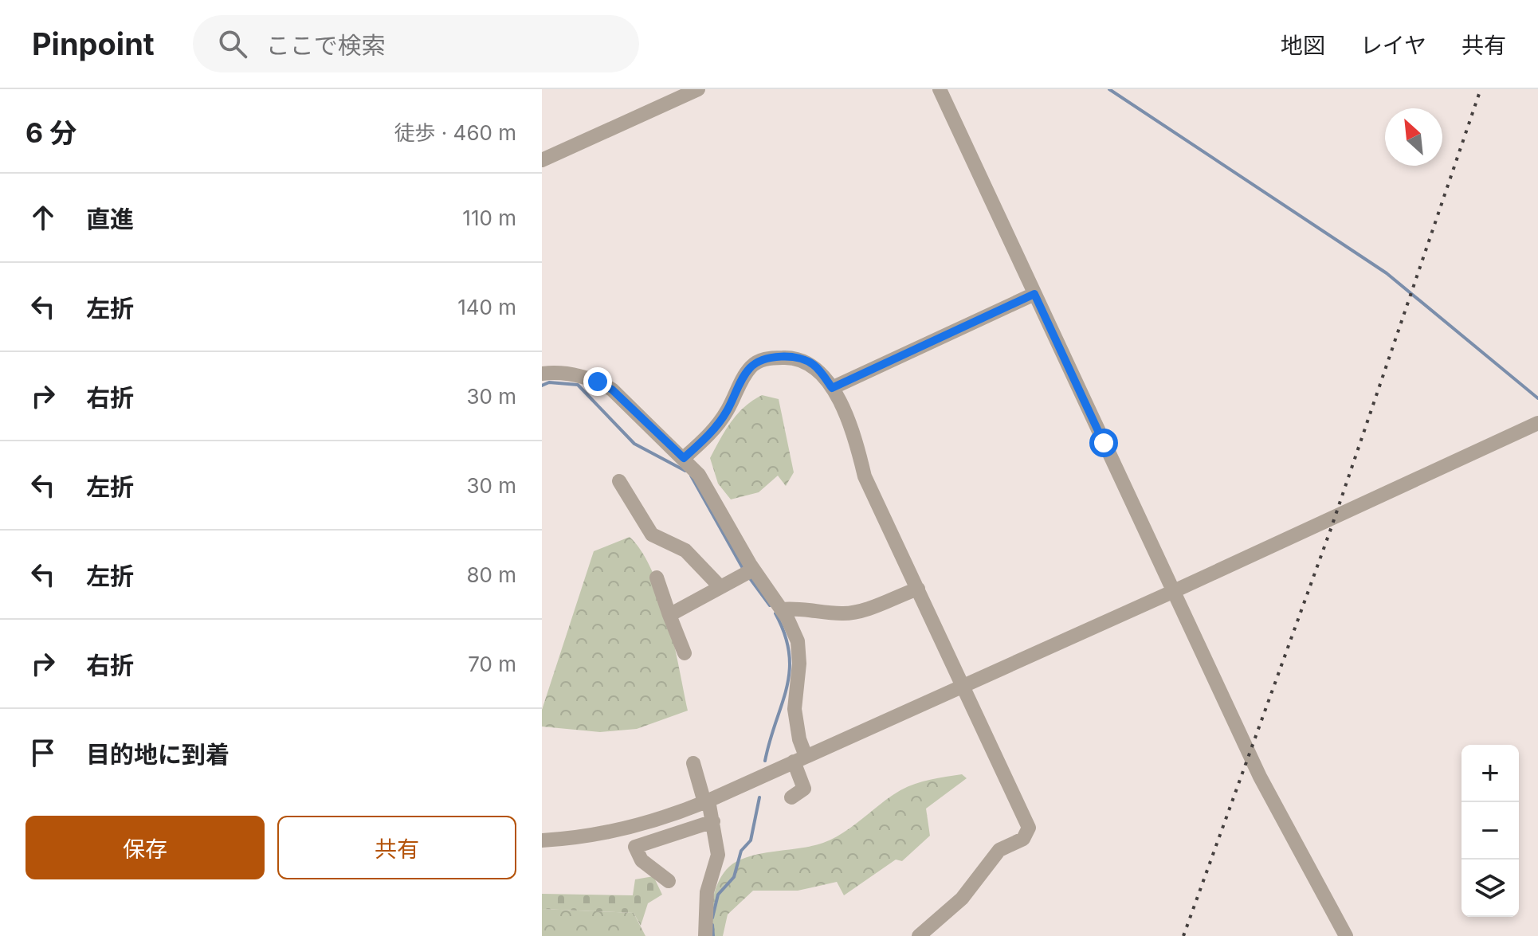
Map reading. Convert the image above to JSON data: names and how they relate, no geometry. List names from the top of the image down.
{
  "north": "top left",
  "page": {
    "header": "Pinpoint",
    "search": "ここで検索",
    "nav": ["地図", "レイヤ", "共有"],
    "heading": ["6 分", "徒歩 · 460 m"],
    "list": [
      ["直進", "110 m"],
      ["左折", "140 m"],
      ["右折", "30 m"],
      ["左折", "30 m"],
      ["左折", "80 m"],
      ["右折", "70 m"],
      "目的地に到着"
    ],
    "map_buttons": ["+", "−"],
    "buttons": ["保存", "共有"]
  }
}
